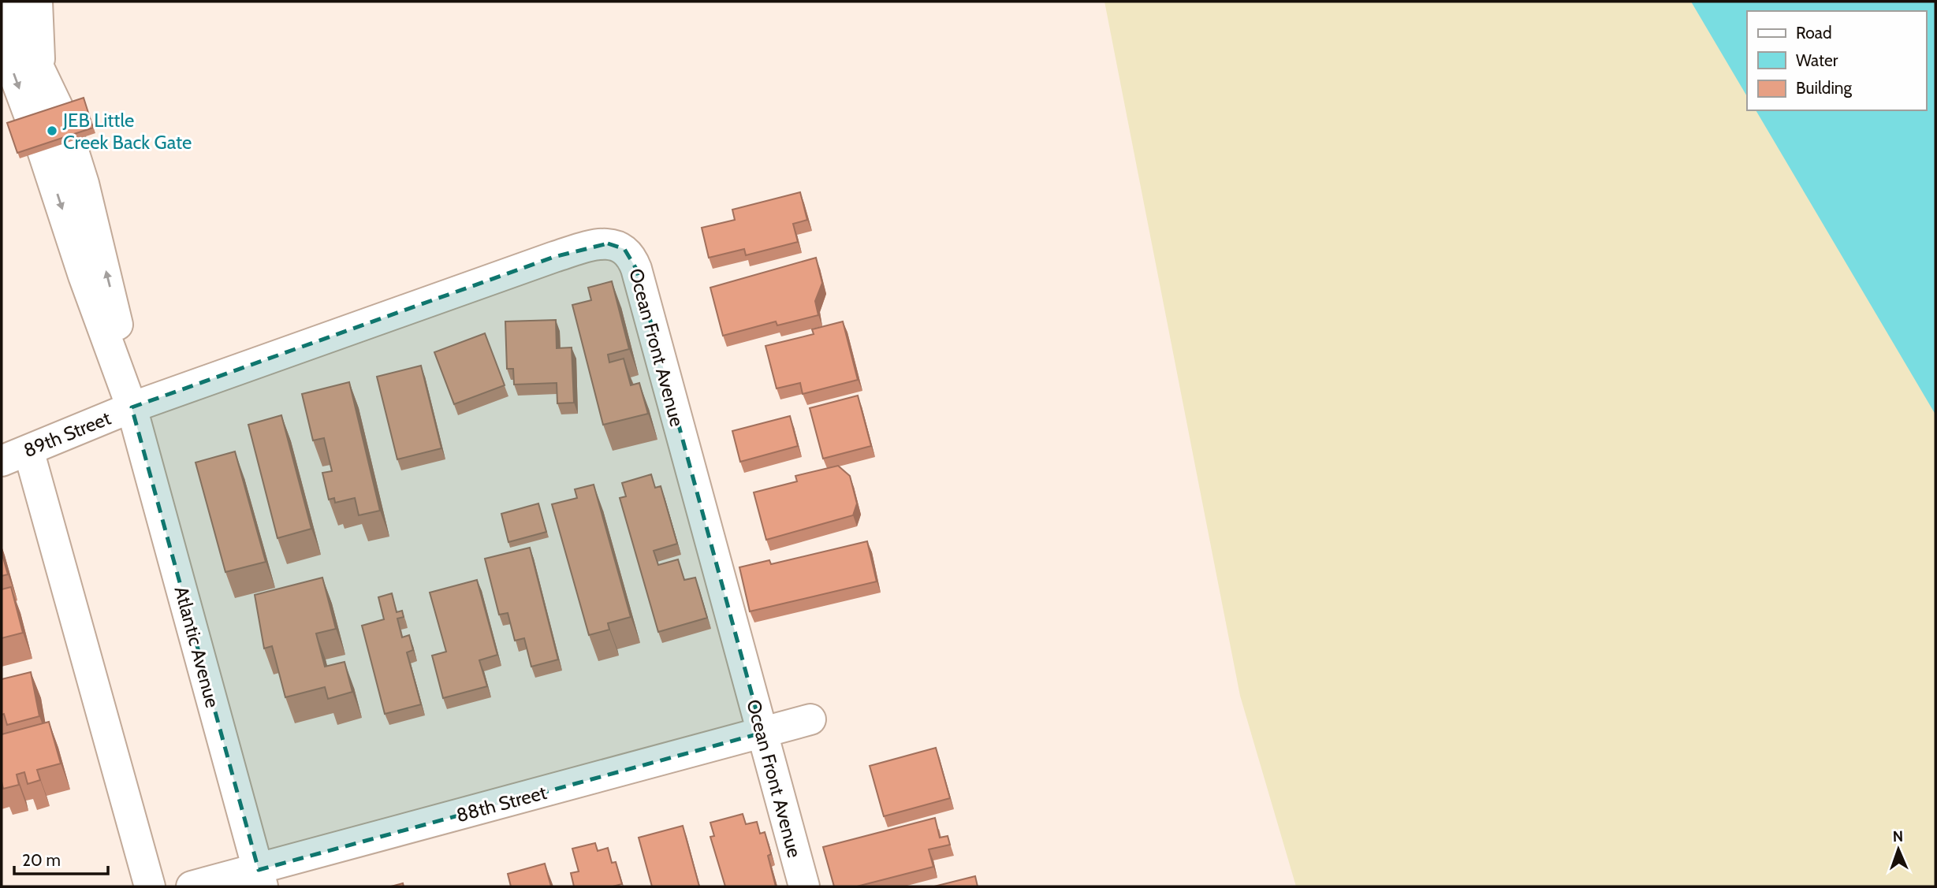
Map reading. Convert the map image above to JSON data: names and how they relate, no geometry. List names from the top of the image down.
{
  "streets": {
    "street": [
      "Ocean Front Avenue",
      "89th Street",
      "Atlantic Avenue",
      "88th Street"
    ]
  },
  "crossings": [
    ["Ocean Front Avenue", "89th Street"],
    ["Ocean Front Avenue", "Atlantic Avenue"],
    ["Ocean Front Avenue", "88th Street"],
    ["89th Street", "Atlantic Avenue"],
    ["Atlantic Avenue", "88th Street"]
  ],
  "places": ["JEB Little Creek Back Gate"],
  "legend": ["Road", "Water", "Building"],
  "scale_bar": "20 m",
  "north": "top"
}
